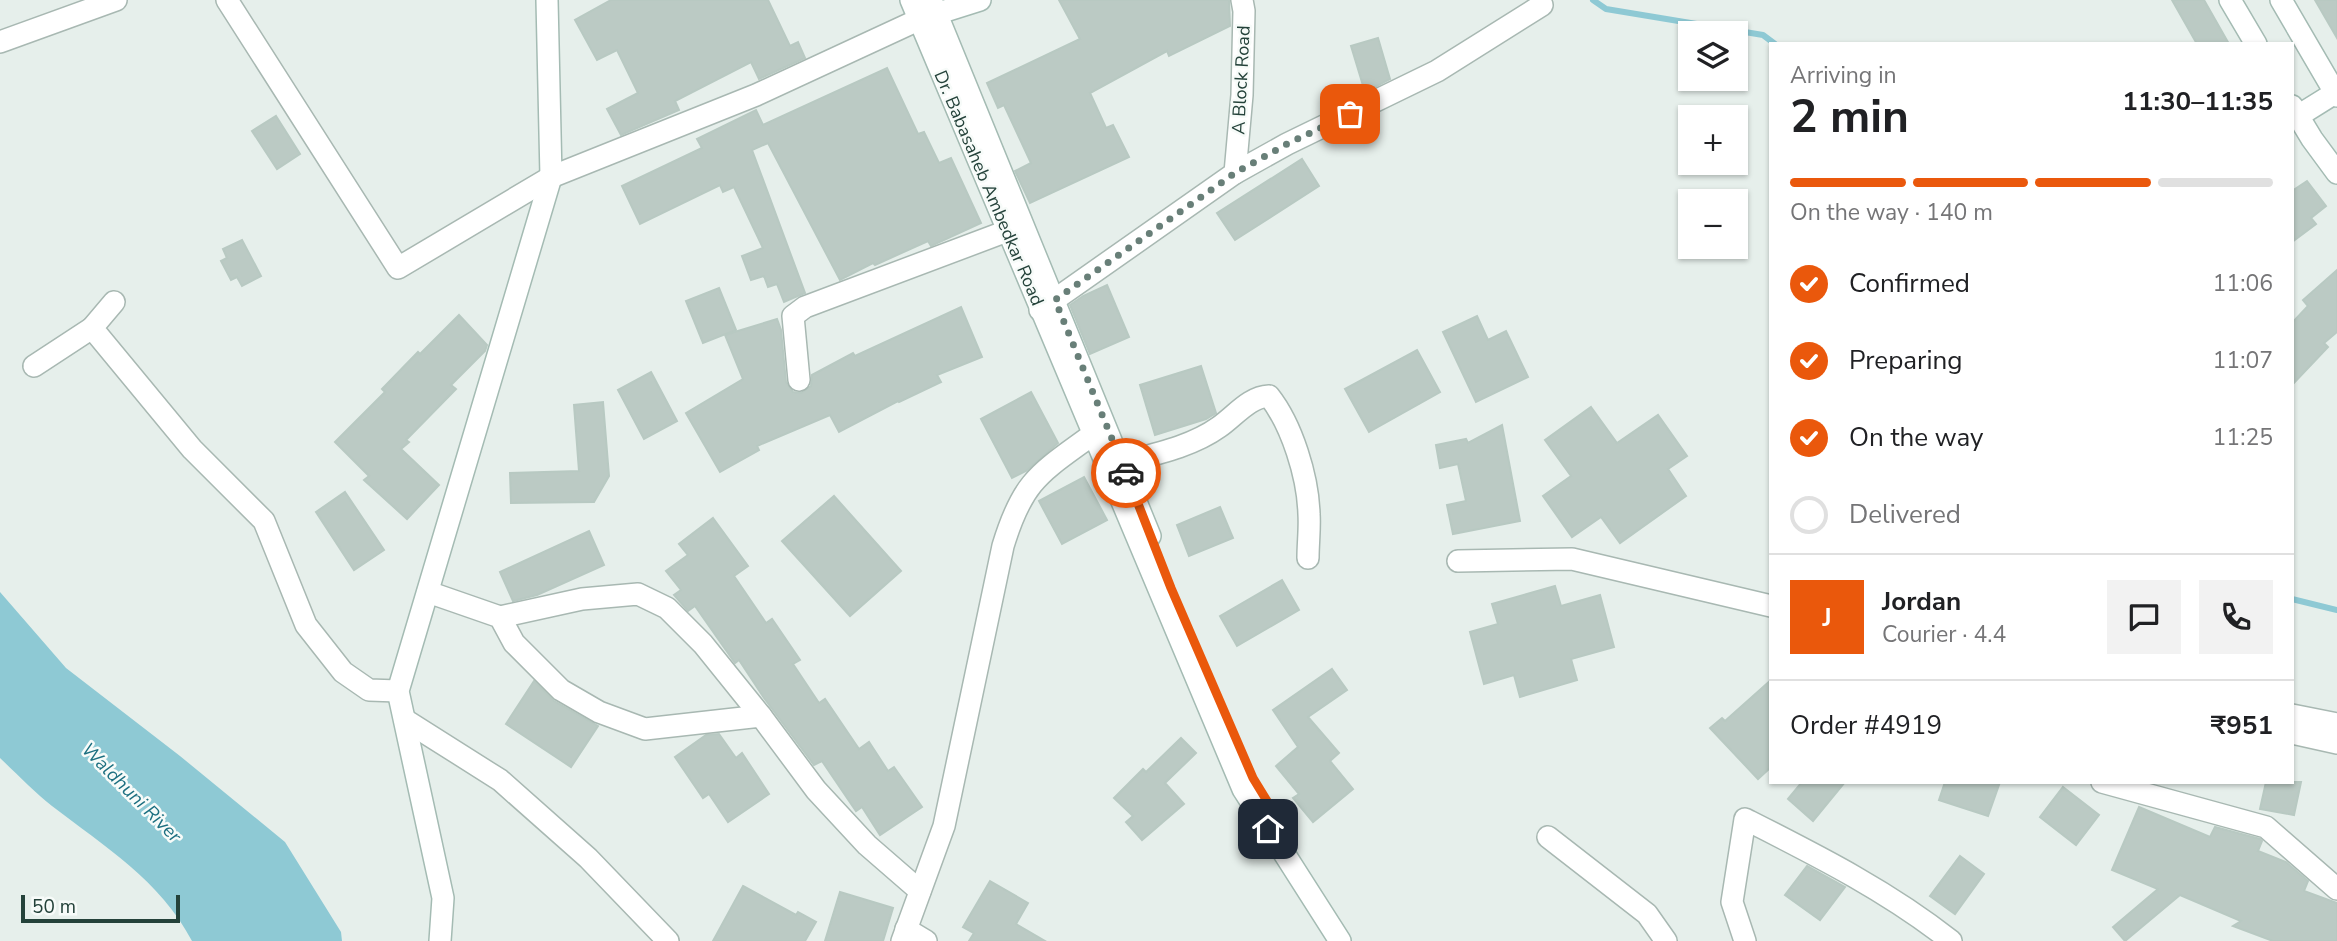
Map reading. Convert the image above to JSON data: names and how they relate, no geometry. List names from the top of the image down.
{
  "streets": {
    "street": ["A Block Road", "Dr. Babasaheb Ambedkar Road"]
  },
  "water": ["Waldhuni River"],
  "scale_bar": "50 m",
  "page": {
    "map_buttons": ["+", "−"],
    "heading": ["2 min", "Arriving in", "11:30–11:35"],
    "panel": [
      "Jordan",
      "Courier · 4.4",
      "Order #4919",
      "₹951"
    ],
    "bar": "On the way · 140 m",
    "list": [
      ["Confirmed", "11:06"],
      ["Preparing", "11:07"],
      ["On the way", "11:25"],
      "Delivered"
    ],
    "round": "J",
    "scale": "50 m"
  }
}
